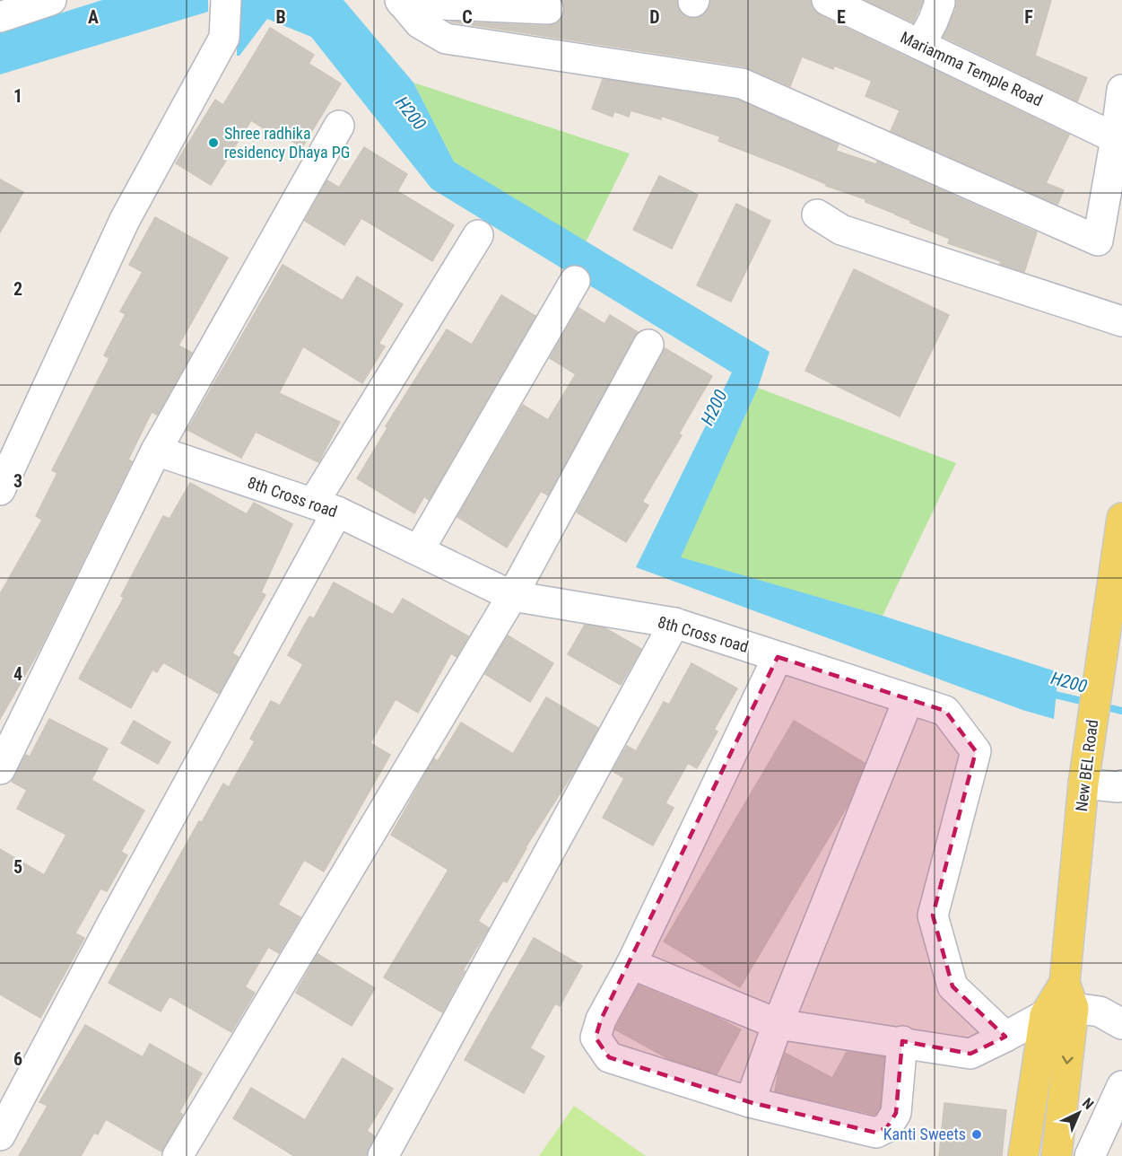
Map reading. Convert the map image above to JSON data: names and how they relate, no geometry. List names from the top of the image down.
{
  "streets": {
    "main road": ["New BEL Road"],
    "street": ["Mariamma Temple Road", "8th Cross road"]
  },
  "water": ["H200"],
  "places": ["Shree radhika residency Dhaya PG", "Kanti Sweets"],
  "north": "top right",
  "grid": {
    "columns": [
      "A",
      "B",
      "C",
      "D",
      "E",
      "F"
    ],
    "rows": [
      "1",
      "2",
      "3",
      "4",
      "5",
      "6"
    ]
  }
}
